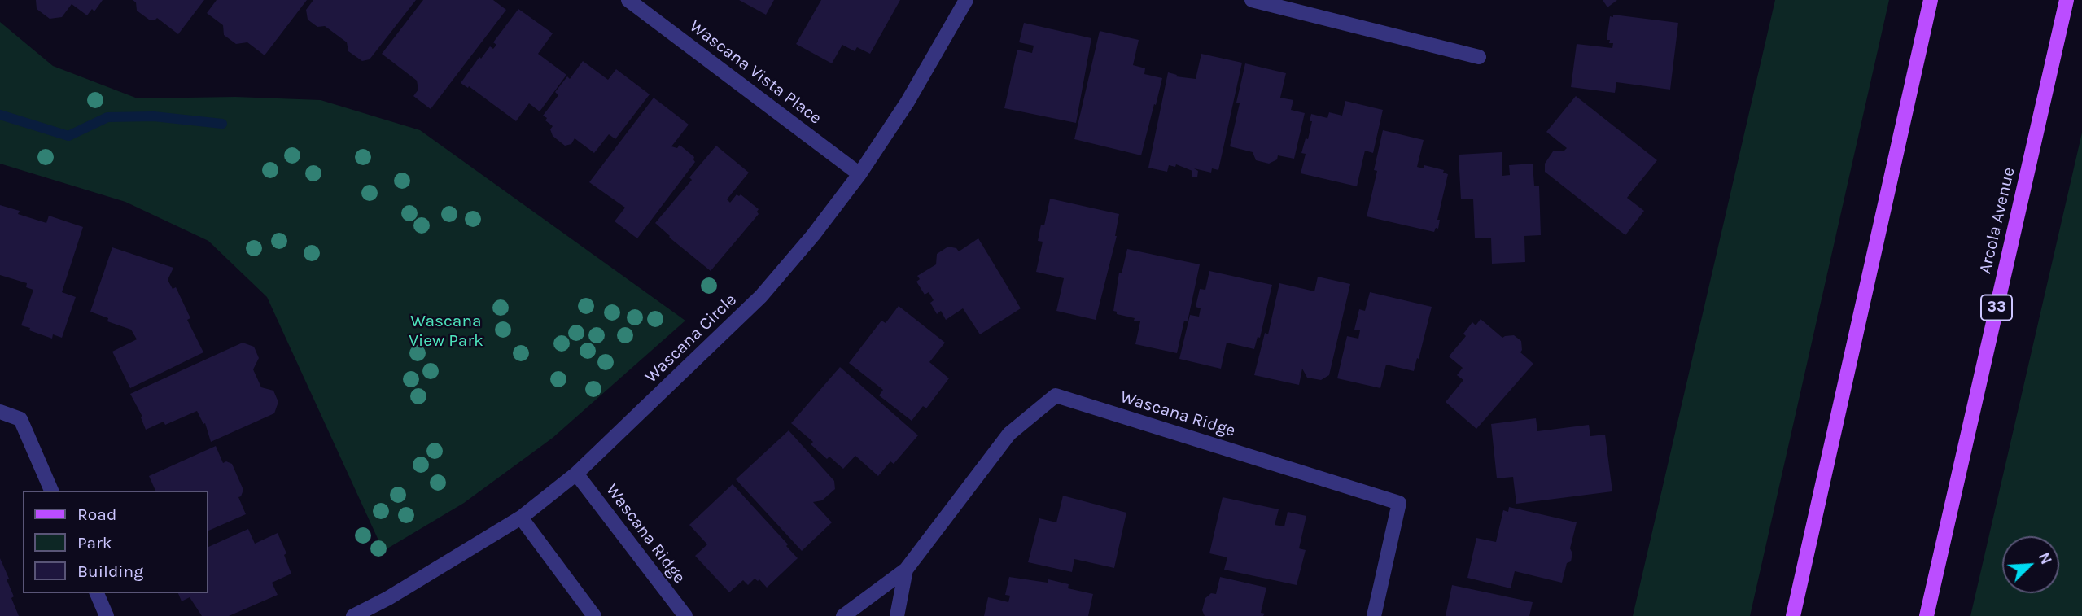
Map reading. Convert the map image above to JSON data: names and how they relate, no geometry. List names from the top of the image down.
{
  "streets": {
    "main road": ["Arcola Avenue", "33"],
    "street": ["Wascana Vista Place", "Wascana Circle", "Wascana Ridge"]
  },
  "crossings": [
    ["Wascana Vista Place", "Wascana Circle"],
    ["Wascana Circle", "Wascana Ridge"]
  ],
  "parks": ["Wascana View Park"],
  "legend": ["Road", "Park", "Building"],
  "north": "top right"
}
